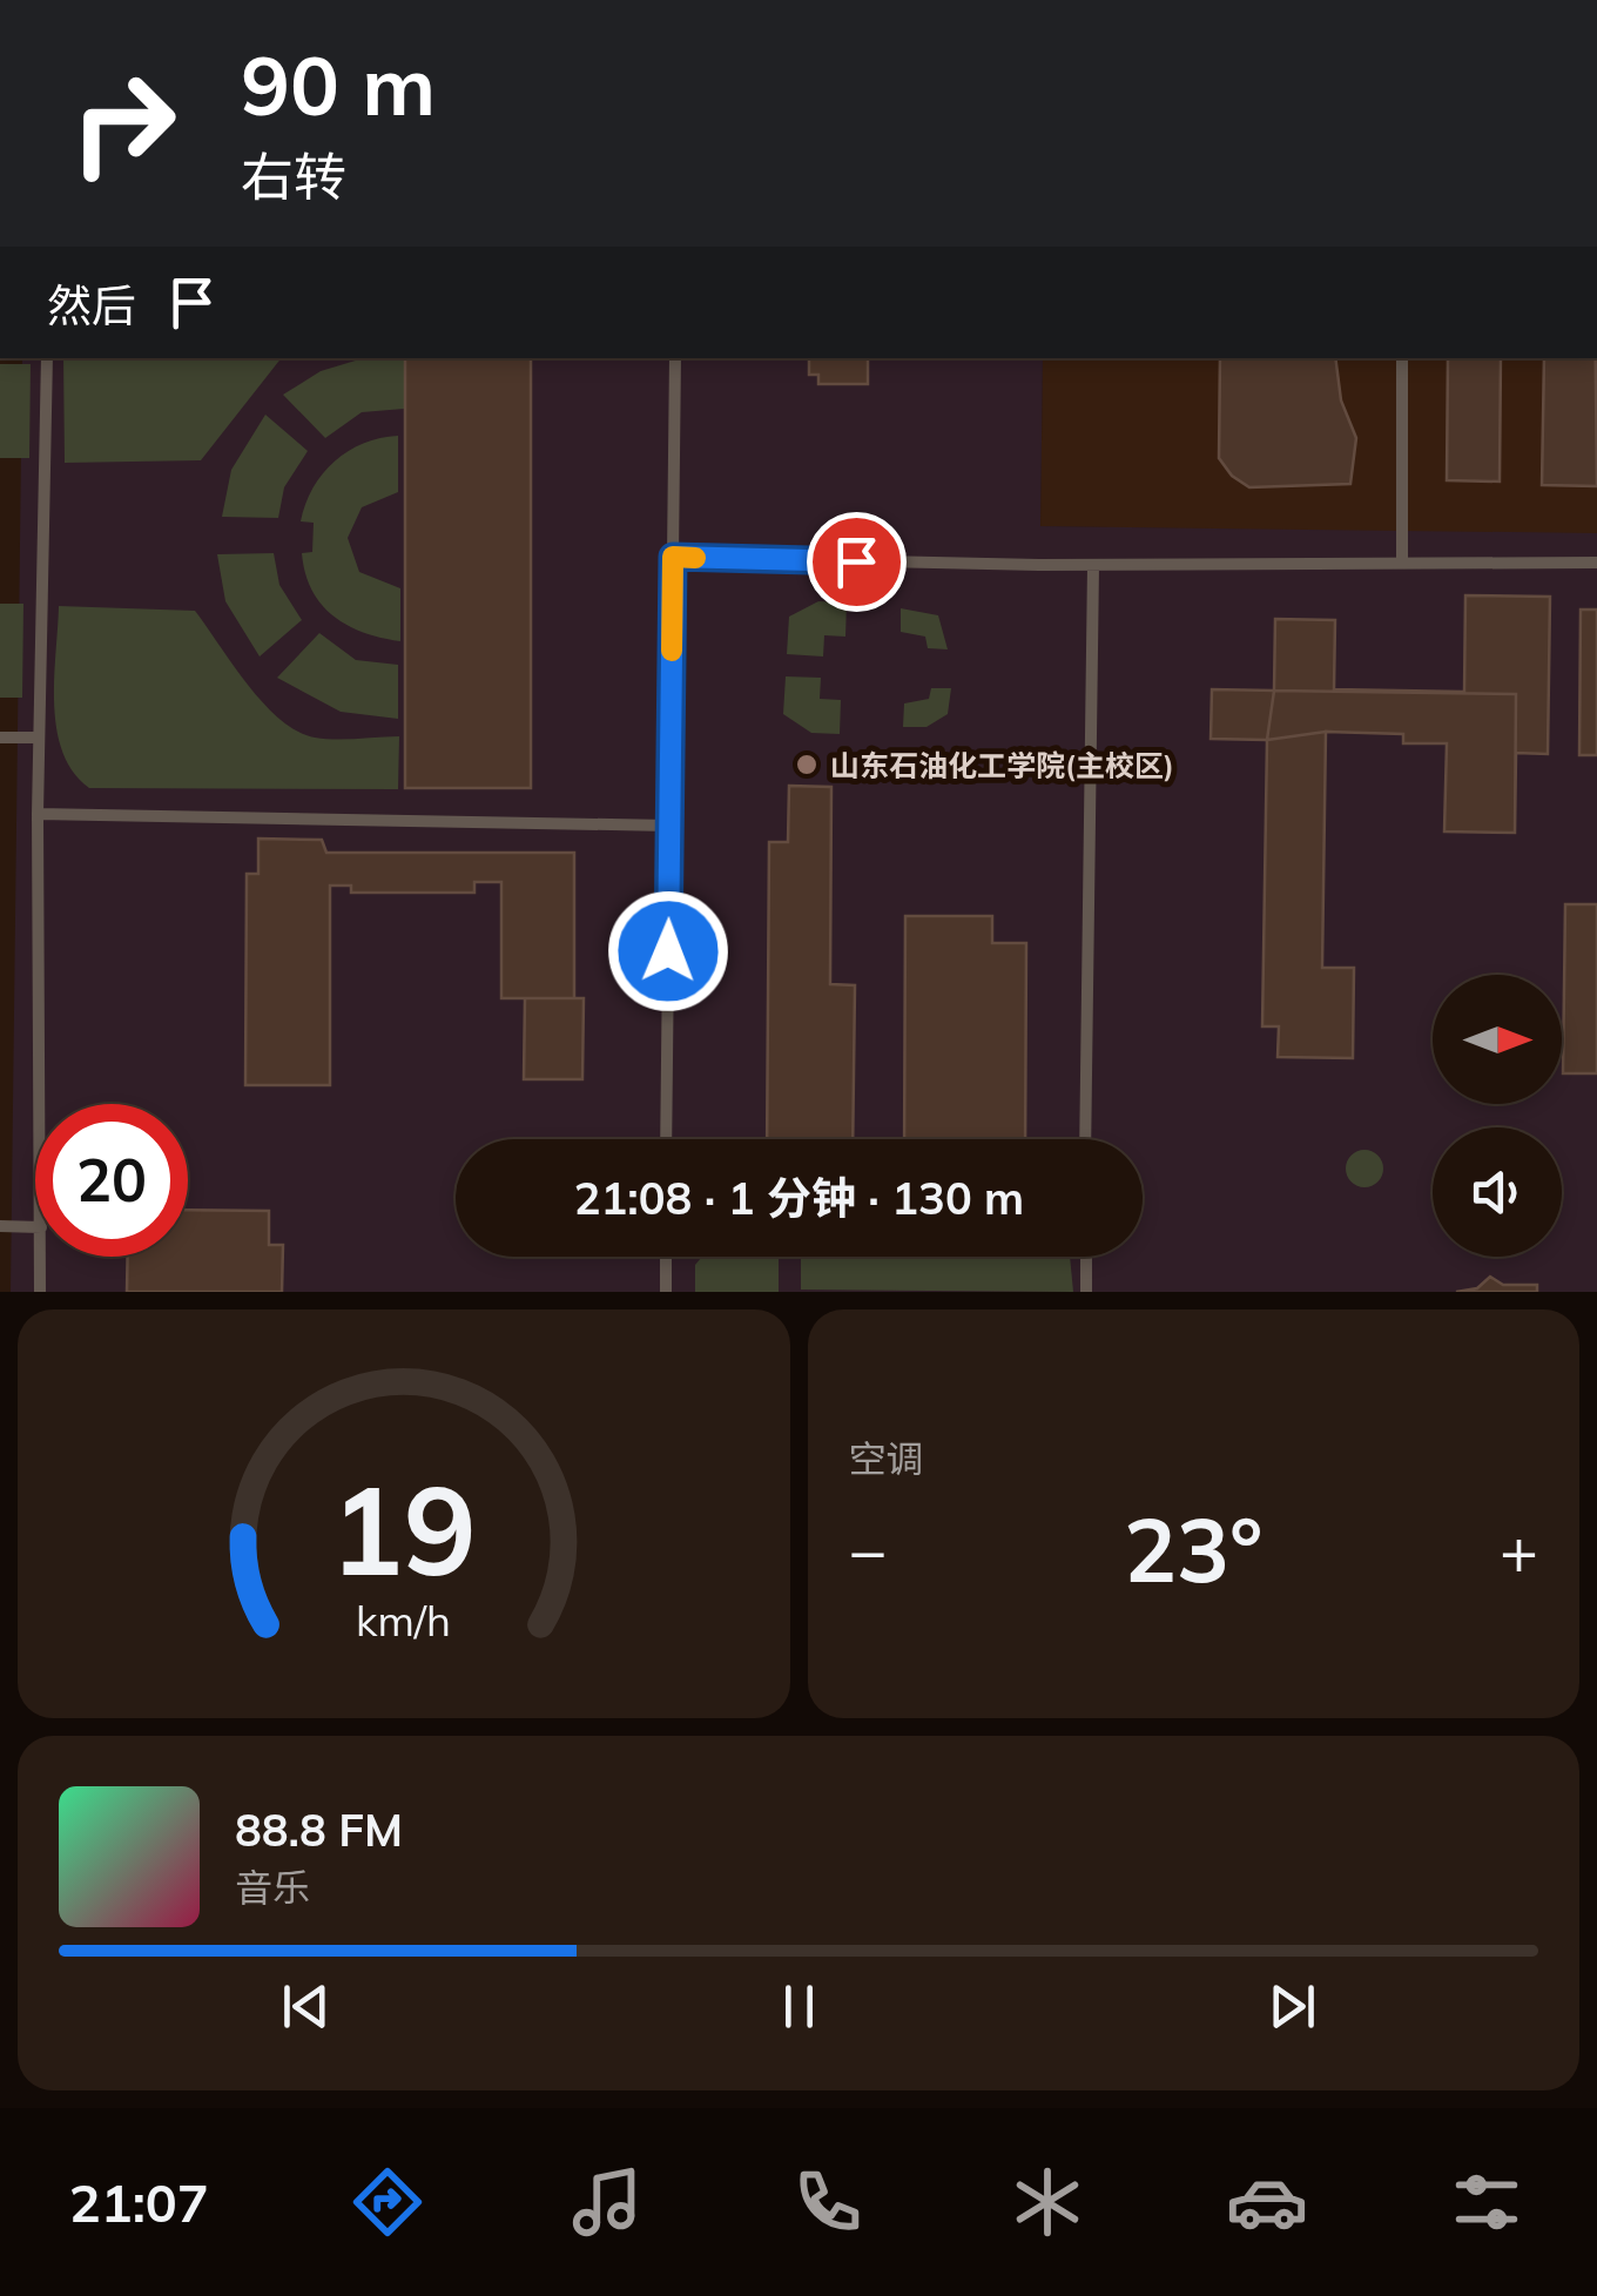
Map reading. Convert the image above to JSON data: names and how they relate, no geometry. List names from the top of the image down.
{
  "places": ["山东石油化工学院(主校区)"],
  "north": "right",
  "page": {
    "turn": ["90 m", "右转"],
    "then": "然后",
    "limit": "20",
    "trip": "21:08 · 1 分钟 · 130 m",
    "tile": "空调",
    "heat": ["−", "23°", "+"],
    "song": ["88.8 FM", "音乐"],
    "tabs": "21:07",
    "gauge": ["19", "km/h"]
  }
}
